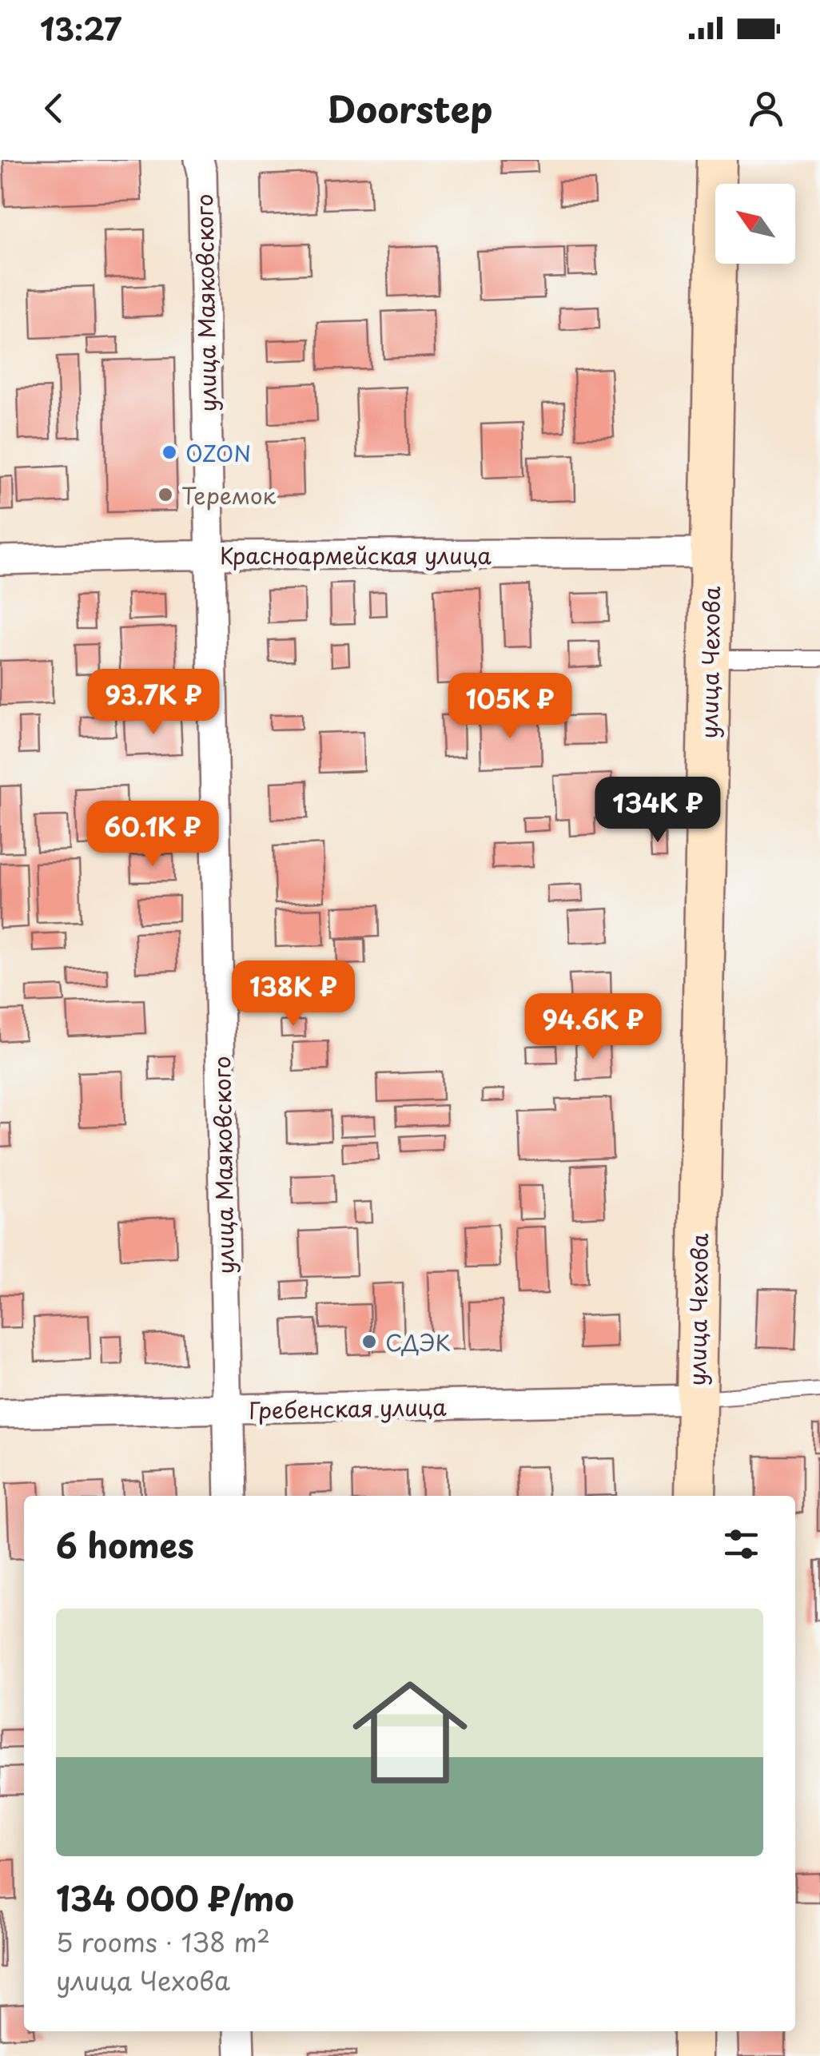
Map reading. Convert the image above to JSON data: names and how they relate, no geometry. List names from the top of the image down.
{
  "streets": {
    "street": [
      "улица Маяковского",
      "Красноармейская улица",
      "улица Чехова",
      "Гребенская улица"
    ]
  },
  "crossings": [
    ["улица Маяковского", "Красноармейская улица"],
    ["улица Маяковского", "Гребенская улица"],
    ["Красноармейская улица", "улица Чехова"],
    ["улица Чехова", "Гребенская улица"]
  ],
  "places": ["OZON", "Теремок", "СДЭК"],
  "north": "top left",
  "page": {
    "status": "13:27",
    "header": "Doorstep",
    "price": [
      "93.7K ₽",
      "105K ₽",
      "134K ₽",
      "60.1K ₽",
      "138K ₽",
      "94.6K ₽"
    ],
    "heading": "6 homes",
    "list": [
      {
        "name": "134 000 ₽/mo",
        "note": "5 rooms · 138 m² · улица Чехова"
      }
    ]
  }
}
